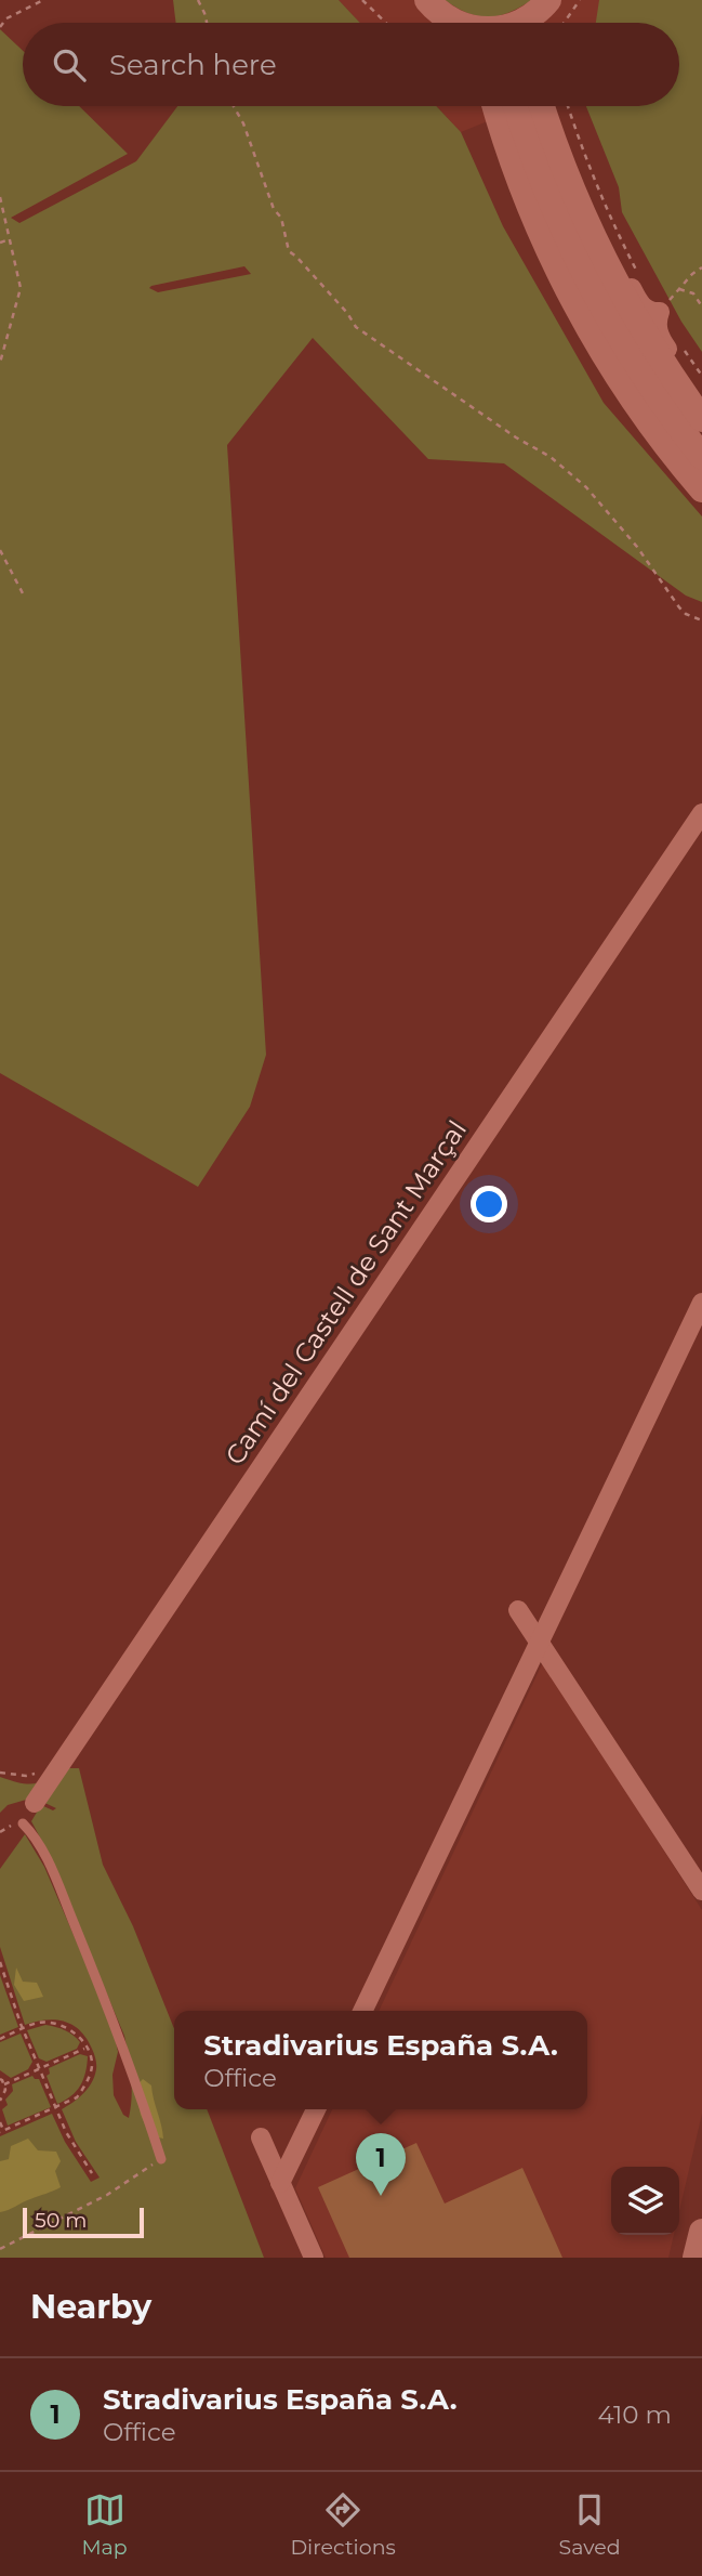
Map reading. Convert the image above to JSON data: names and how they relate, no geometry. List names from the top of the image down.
{
  "streets": {
    "street": ["Camí del Castell de Sant Marçal"]
  },
  "scale_bar": "50 m",
  "page": {
    "search": "Search here",
    "popup": ["Stradivarius España S.A.", "Office"],
    "pins": "1",
    "scale": "50 m",
    "heading": "Nearby",
    "list": [
      {
        "mark": "1",
        "name": "Stradivarius España S.A.",
        "note": "Office",
        "value": "410 m"
      }
    ],
    "nav": ["Map", "Directions", "Saved"]
  }
}
